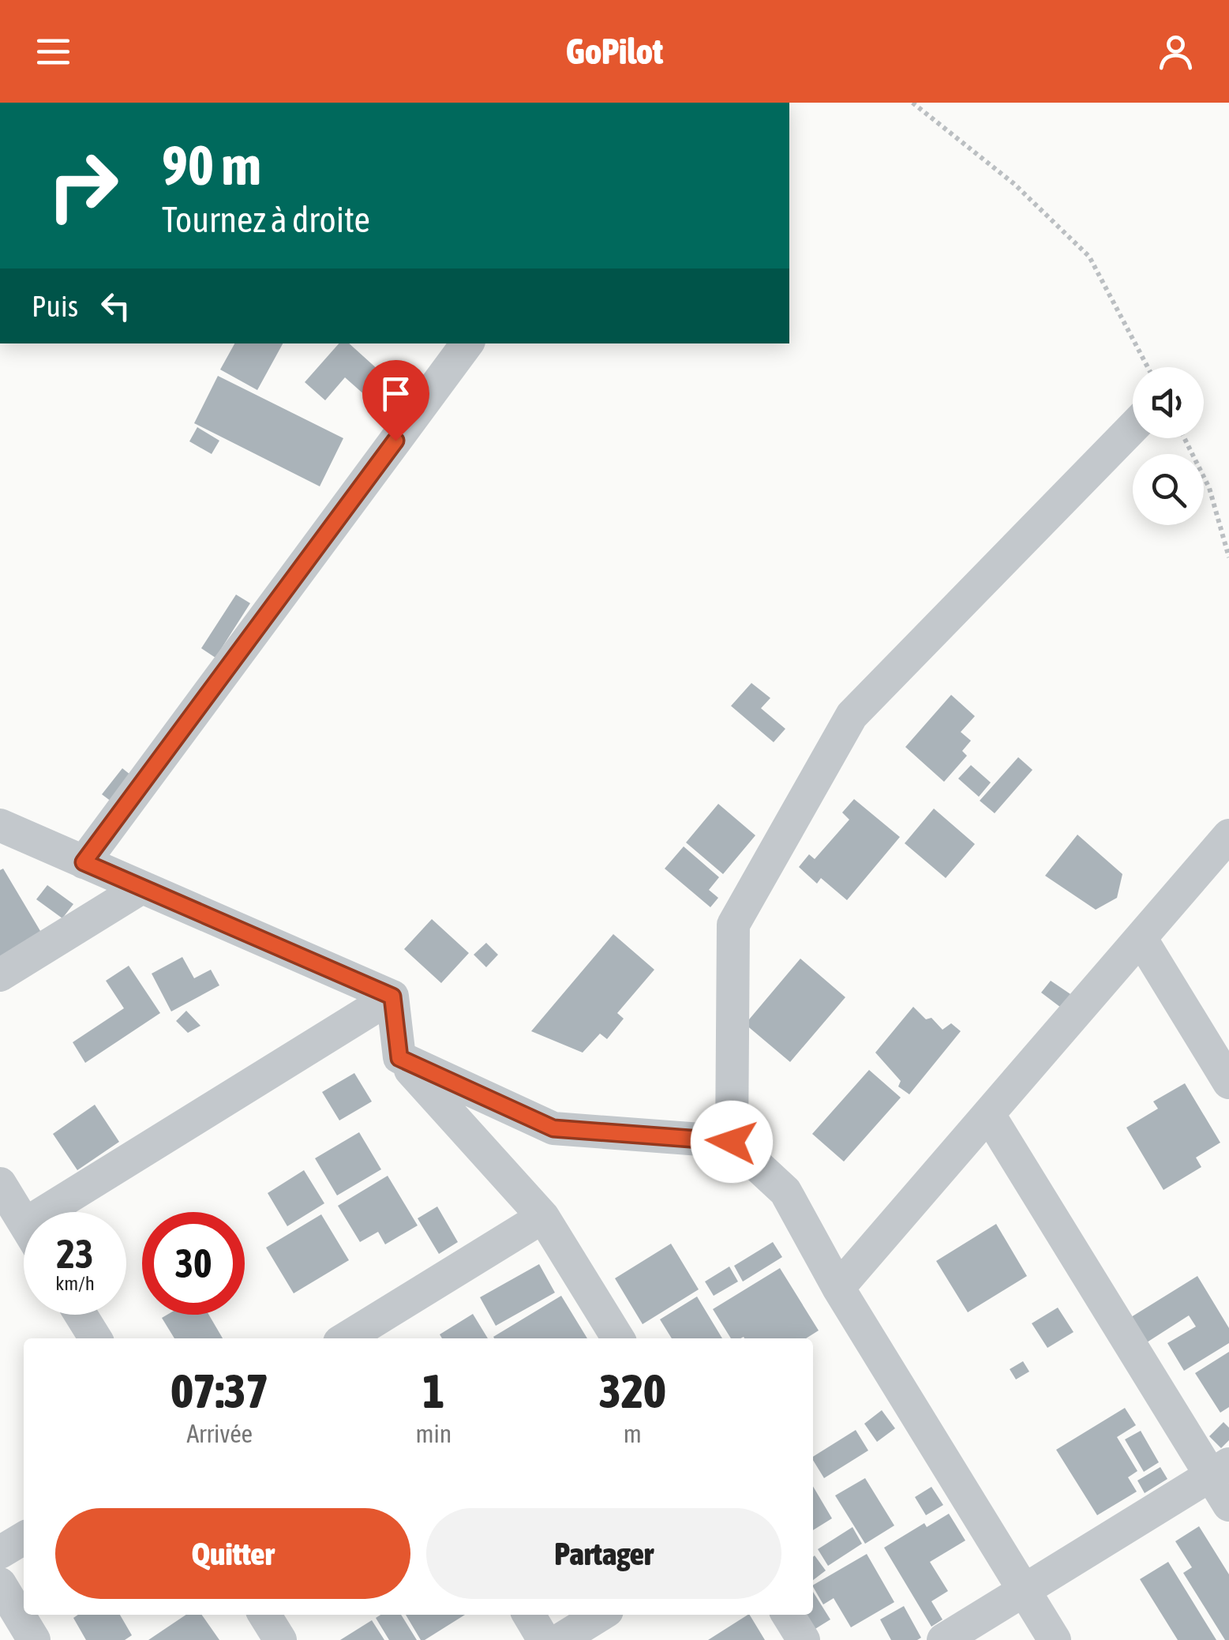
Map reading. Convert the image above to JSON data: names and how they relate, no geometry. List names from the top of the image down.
{
  "page": {
    "header": "GoPilot",
    "turn": ["90 m", "Tournez à droite"],
    "then": "Puis",
    "speed": "23 km/h",
    "limit": "30",
    "eta": [
      "07:37",
      "Arrivée",
      "1",
      "min",
      "320",
      "m"
    ],
    "buttons": ["Quitter", "Partager"]
  }
}
